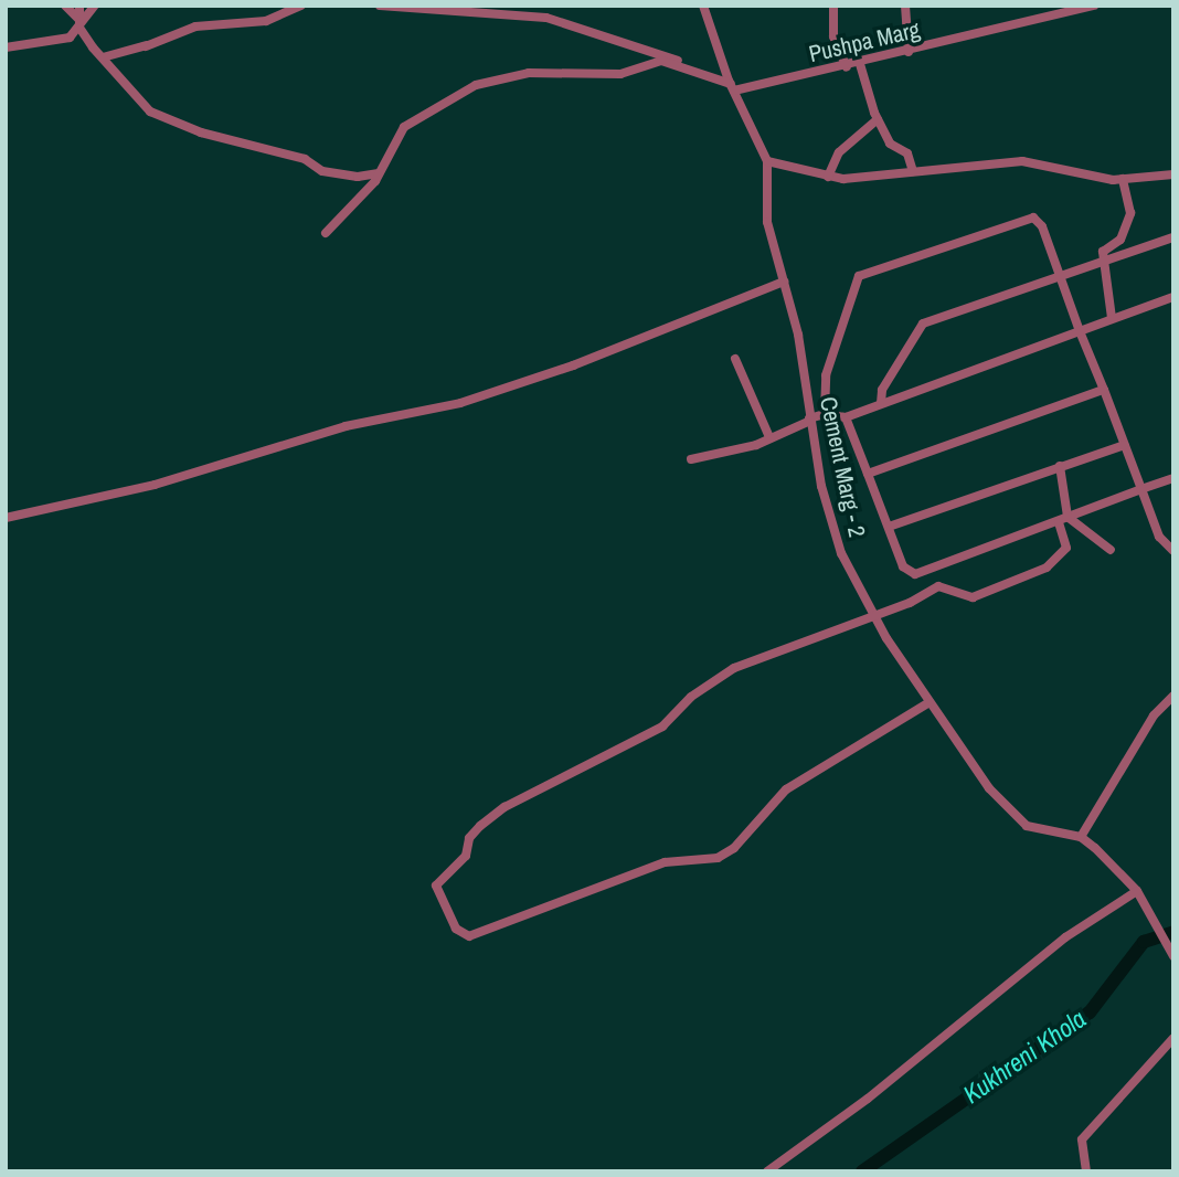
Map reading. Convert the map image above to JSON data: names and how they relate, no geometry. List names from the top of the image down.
{
  "streets": {
    "street": ["Pushpa Marg", "Cement Marg - 2"]
  },
  "crossings": [
    ["Pushpa Marg", "Cement Marg - 2"]
  ],
  "water": ["Kukhreni Khola"]
}
